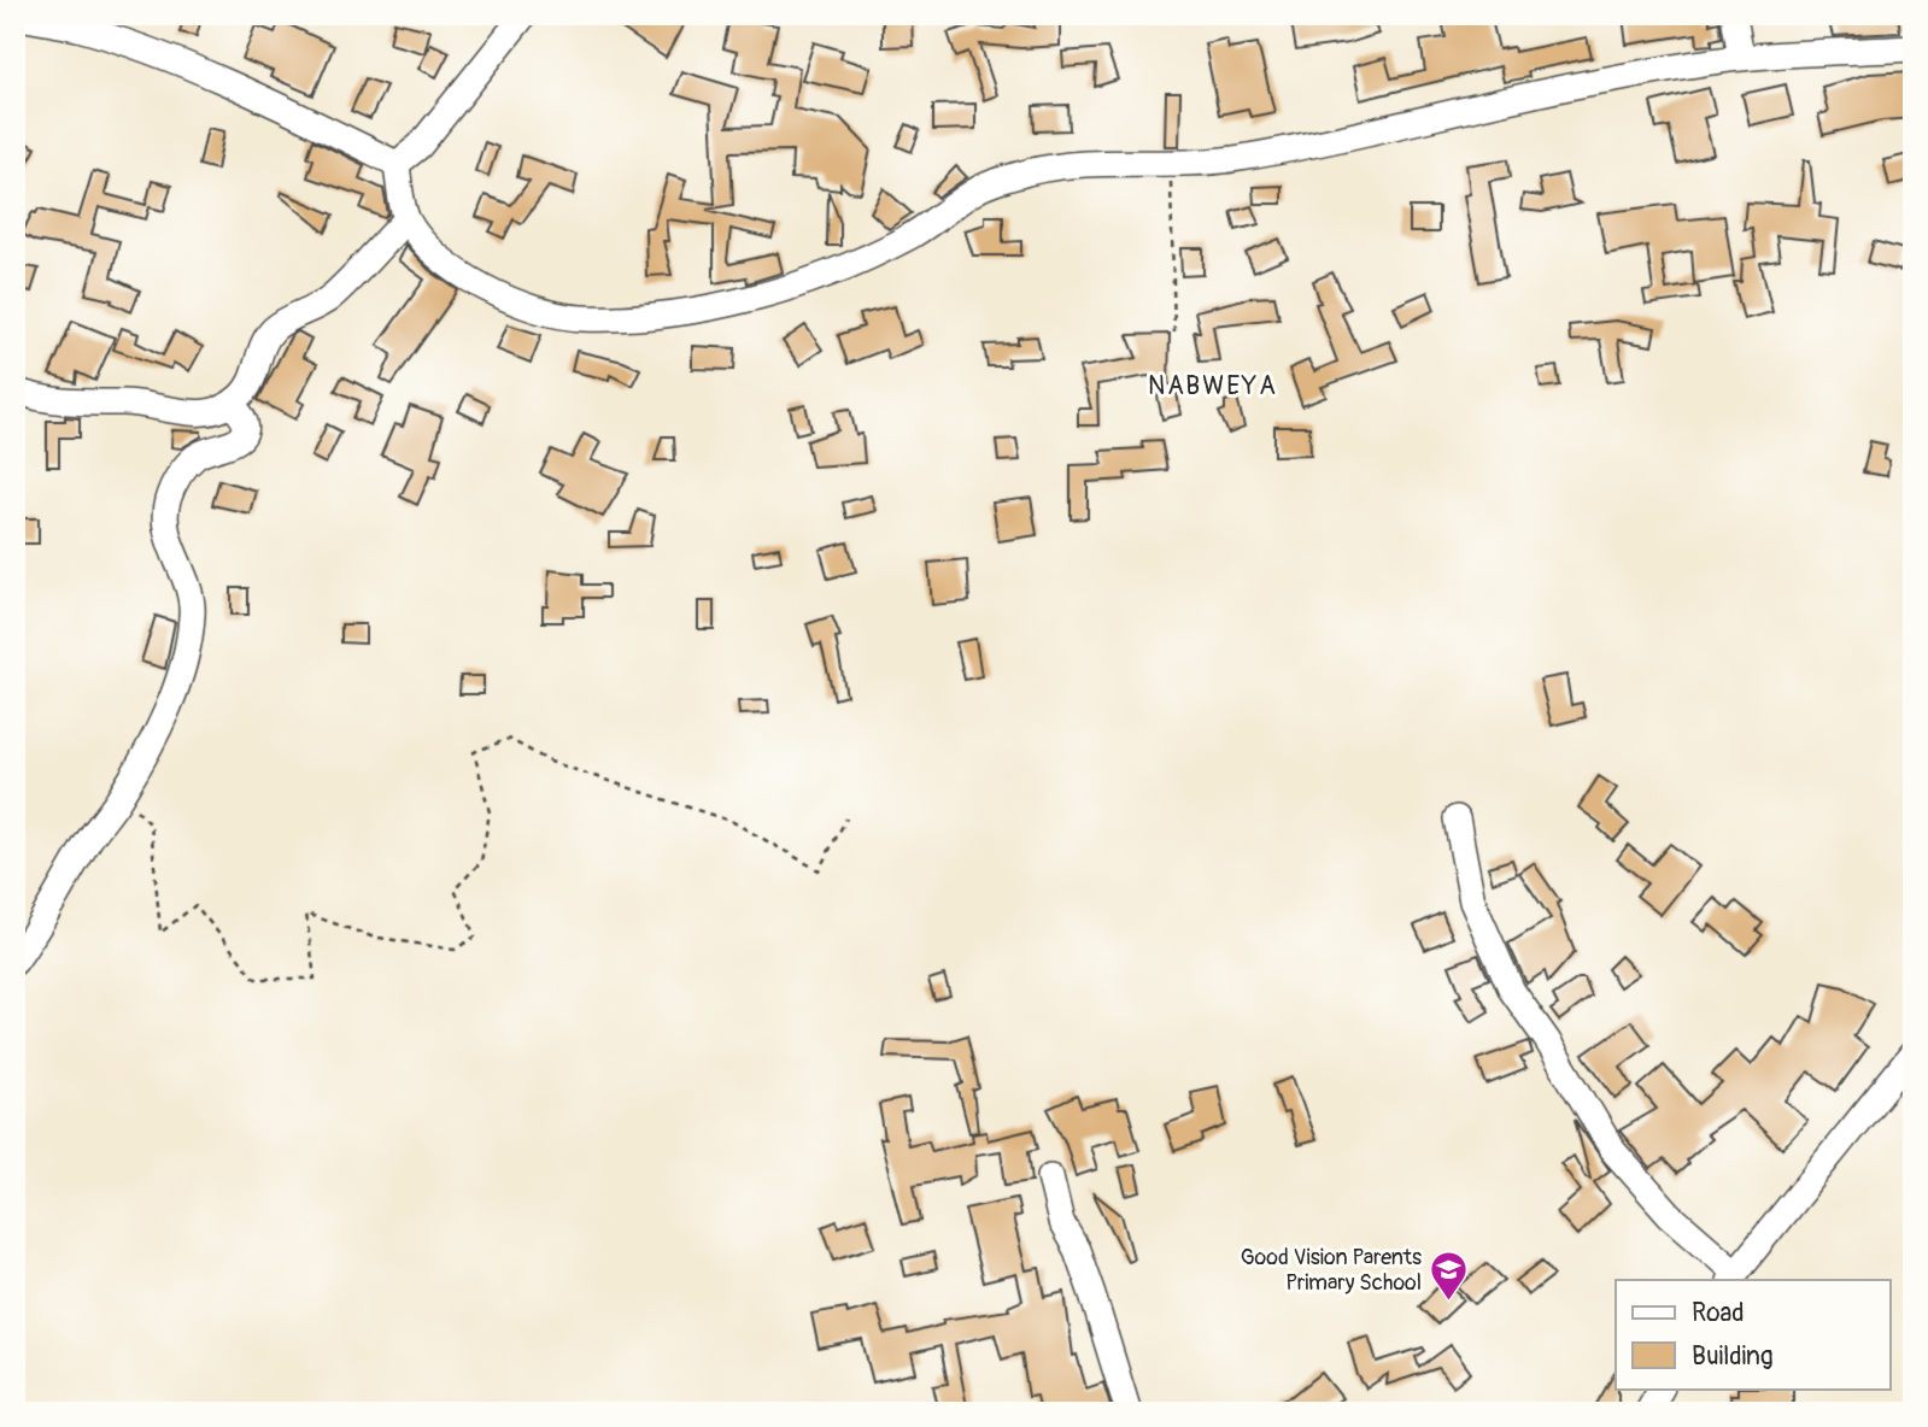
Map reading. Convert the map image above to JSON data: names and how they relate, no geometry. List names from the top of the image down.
{
  "districts": ["NABWEYA"],
  "places": {
    "school or university": ["Good Vision Parents Primary School"]
  },
  "legend": ["Road", "Building"]
}
